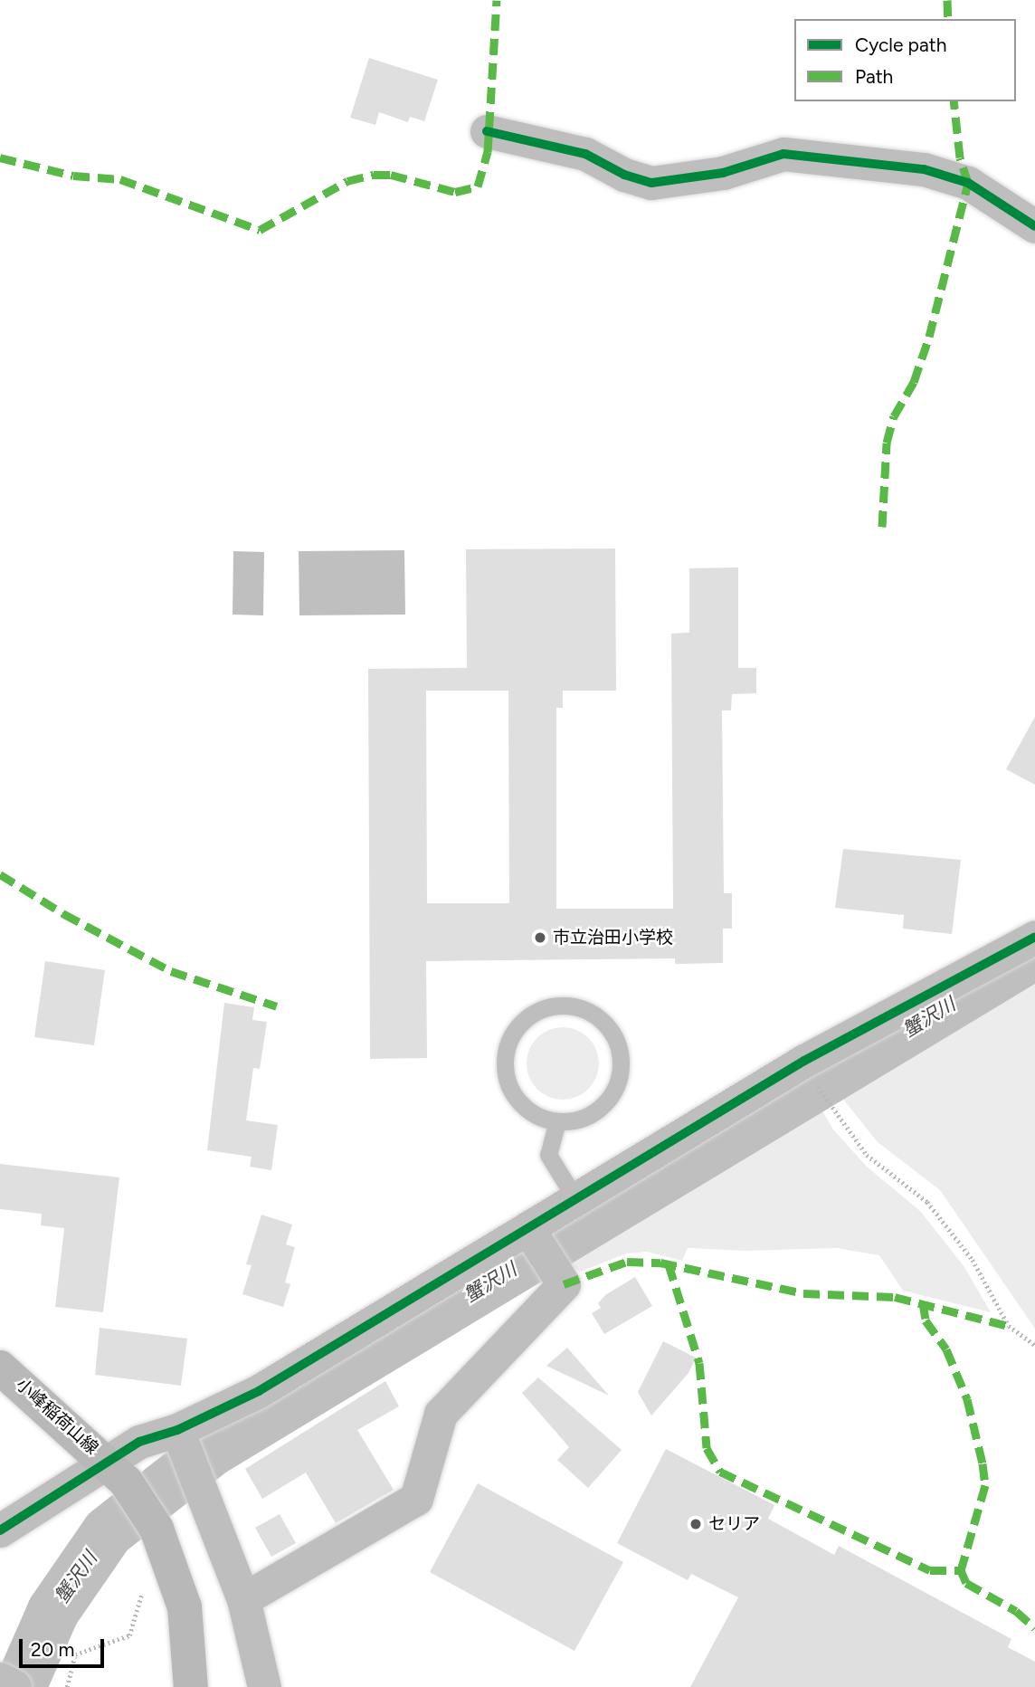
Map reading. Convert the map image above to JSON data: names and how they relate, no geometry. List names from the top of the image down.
{
  "streets": {
    "main road": ["小峰稲荷山線"]
  },
  "water": ["蟹沢川"],
  "places": ["市立治田小学校", "セリア"],
  "legend": ["Cycle path", "Path"],
  "scale_bar": "20 m"
}
